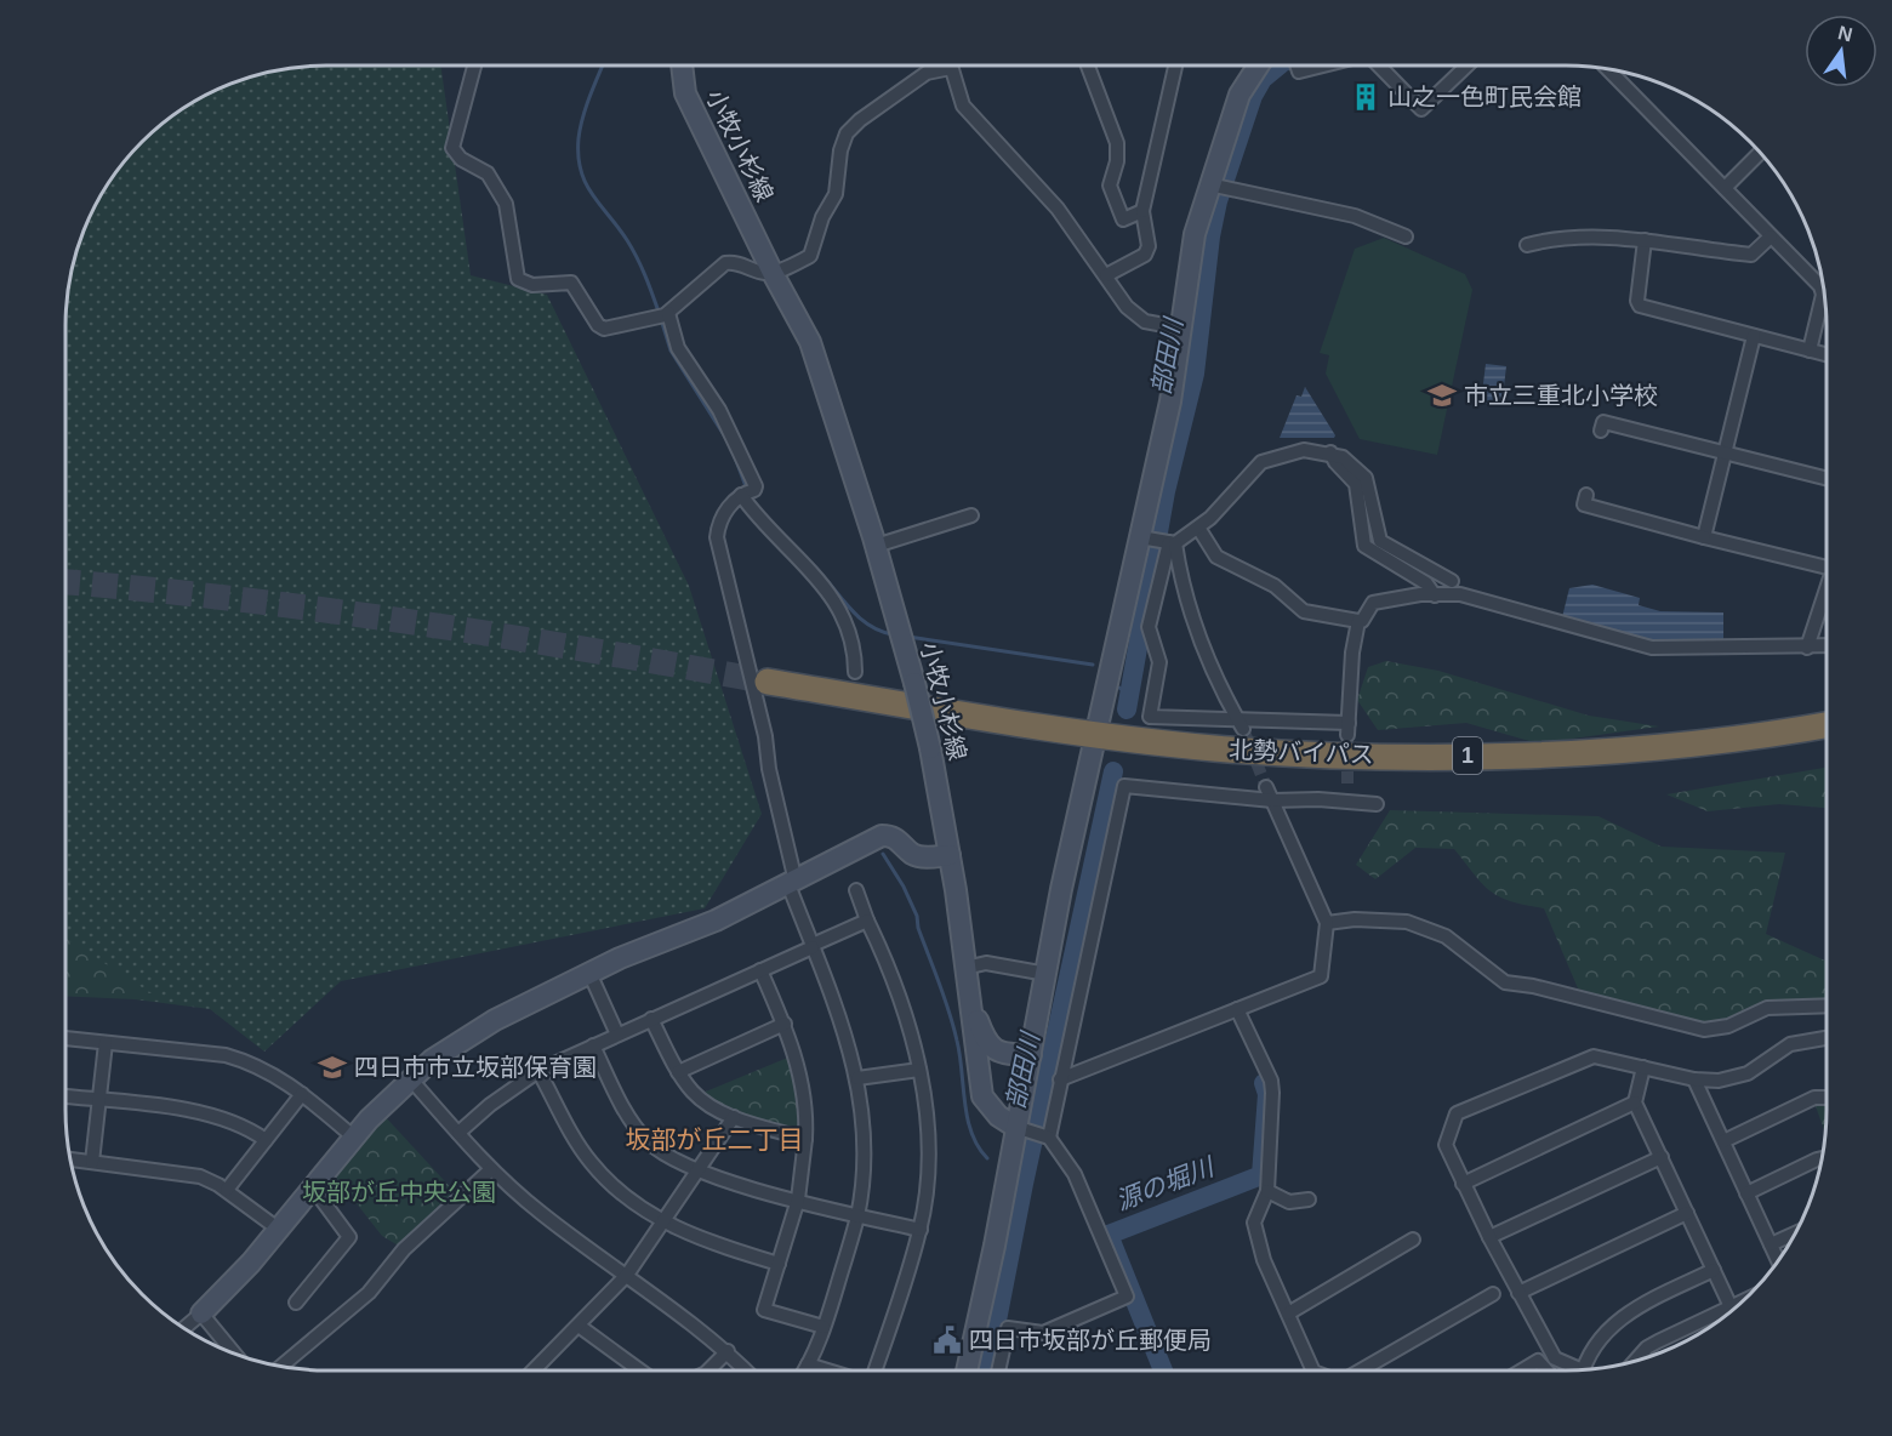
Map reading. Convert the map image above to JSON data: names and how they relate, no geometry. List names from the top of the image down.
{
  "streets": {
    "highway": ["北勢バイパス", "1"],
    "street": ["小牧小杉線"]
  },
  "districts": ["坂部が丘二丁目"],
  "water": ["部田川", "源の堀川"],
  "parks": ["坂部が丘中央公園"],
  "places": {
    "building": ["山之一色町民会館"],
    "school or university": ["市立三重北小学校", "四日市市立坂部保育園"],
    "public building": ["四日市坂部が丘郵便局"]
  },
  "north": "top"
}
